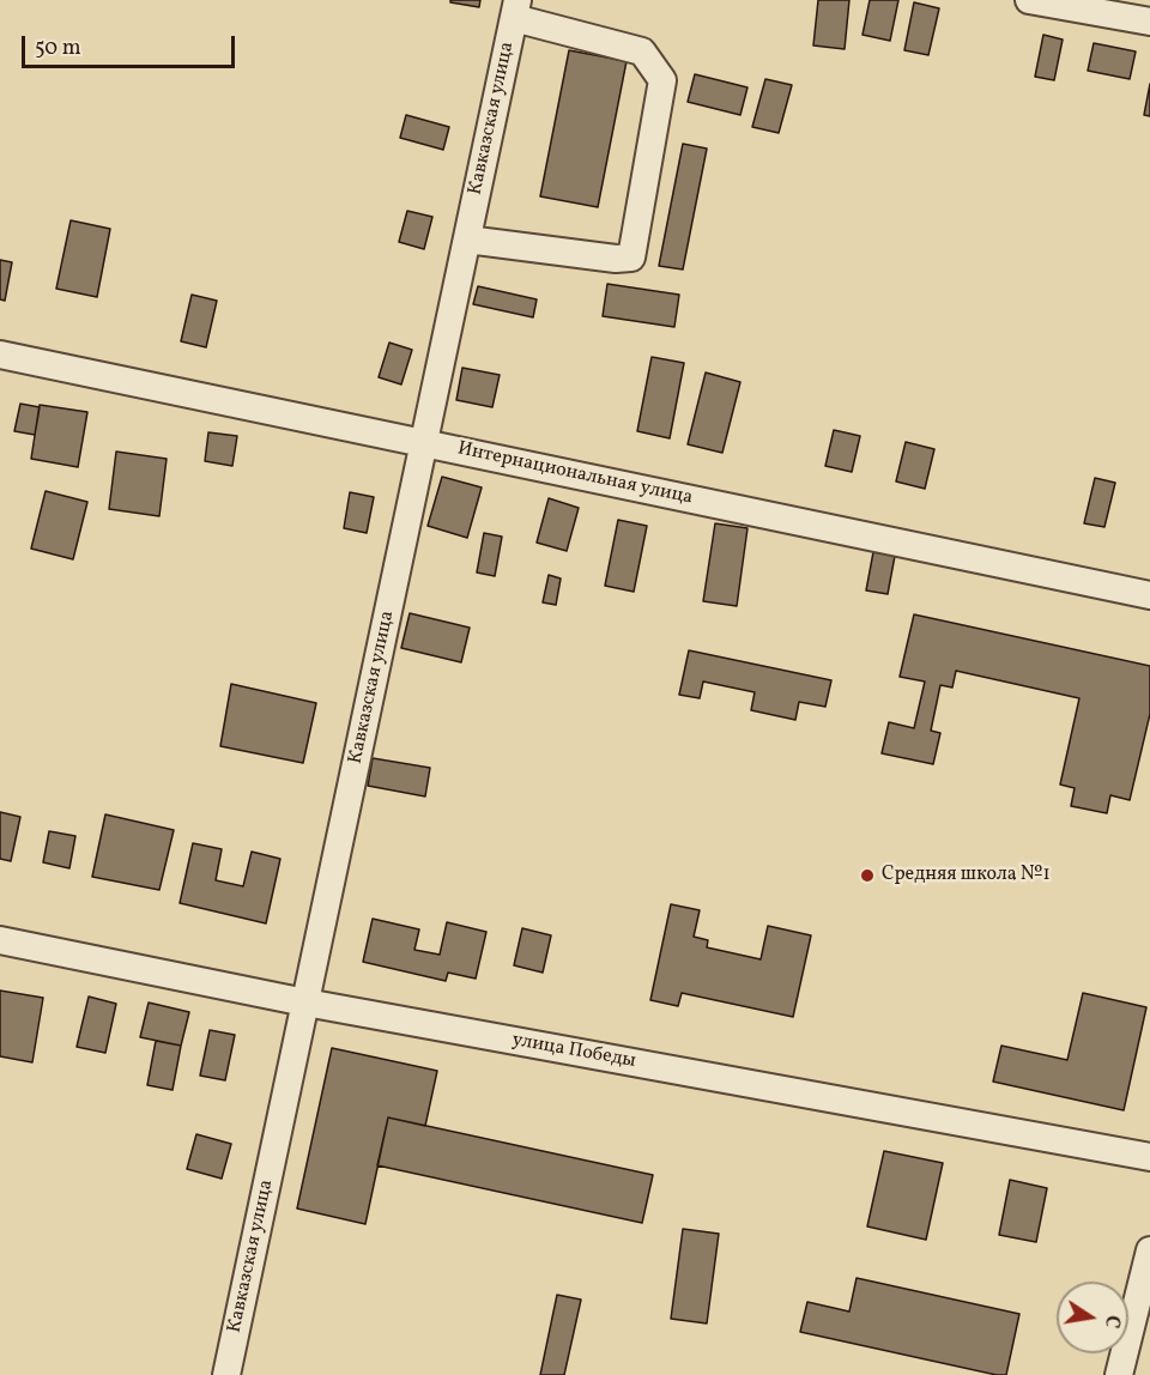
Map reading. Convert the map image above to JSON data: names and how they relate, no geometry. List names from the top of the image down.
{
  "streets": {
    "street": ["Кавказская улица", "Интернациональная улица", "улица Победы"]
  },
  "crossings": [
    ["Кавказская улица", "Интернациональная улица"],
    ["Кавказская улица", "улица Победы"]
  ],
  "places": ["Средняя школа №1"],
  "scale_bar": "50 m",
  "north": "right"
}
